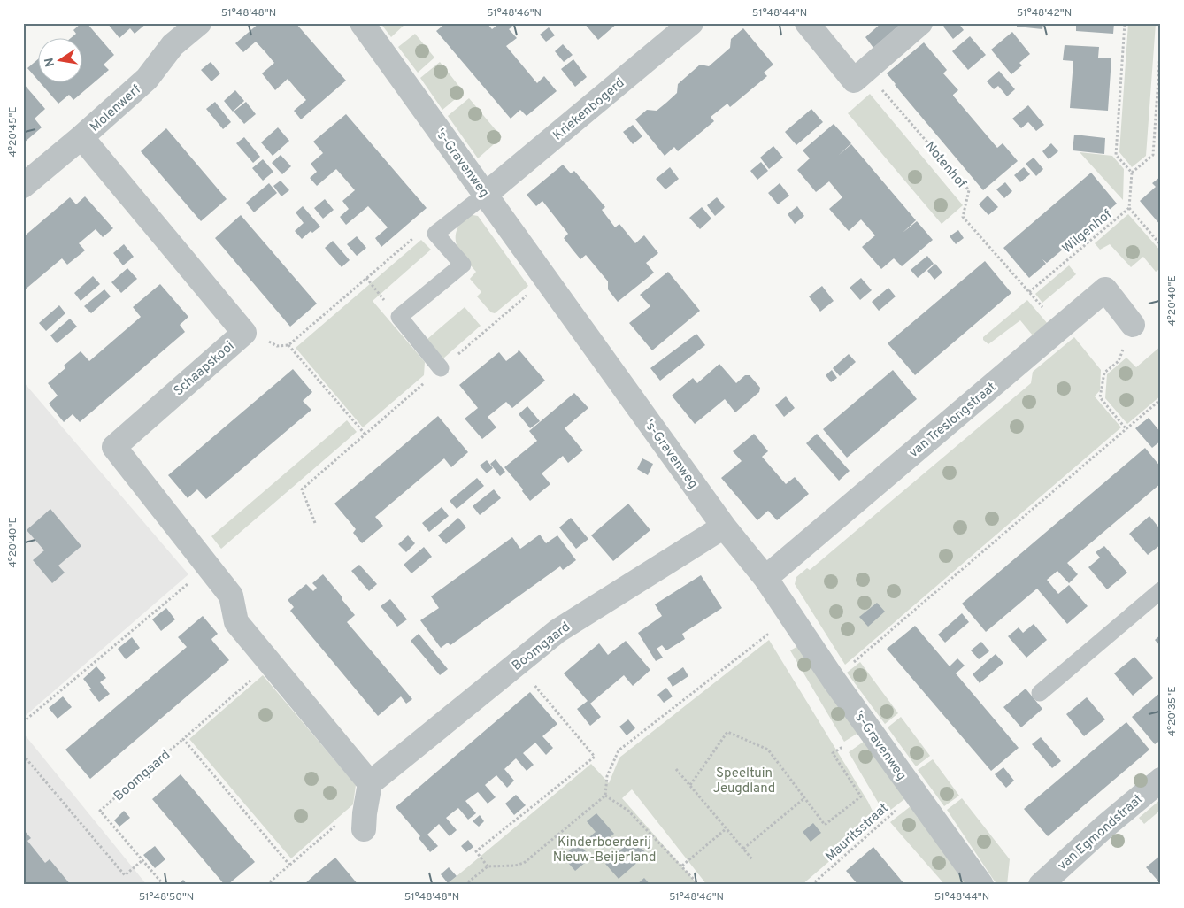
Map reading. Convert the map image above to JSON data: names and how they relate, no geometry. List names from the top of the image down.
{
  "streets": {
    "street": [
      "Molenwerf",
      "Kriekenbogerd",
      "'s-Gravenweg",
      "Schaapskooi",
      "van Treslongstraat",
      "Boomgaard",
      "van Egmondstraat"
    ],
    "path": ["Notenhof", "Wilgenhof", "Mauritsstraat"]
  },
  "crossings": [
    ["Molenwerf", "Schaapskooi"],
    ["Kriekenbogerd", "'s-Gravenweg"],
    ["'s-Gravenweg", "van Treslongstraat"],
    ["'s-Gravenweg", "Boomgaard"],
    ["'s-Gravenweg", "Mauritsstraat"],
    ["Notenhof", "Wilgenhof"],
    ["Notenhof", "van Treslongstraat"],
    ["Schaapskooi", "Boomgaard"]
  ],
  "parks": ["Speeltuin Jeugdland", "Kinderboerderij Nieuw-Beijerland"],
  "north": "left",
  "coordinates": [
    "51°48'48\"N",
    "51°48'46\"N",
    "51°48'44\"N",
    "51°48'42\"N",
    "4°20'45\"E",
    "4°20'40\"E",
    "4°20'35\"E",
    "51°48'50\"N"
  ]
}
